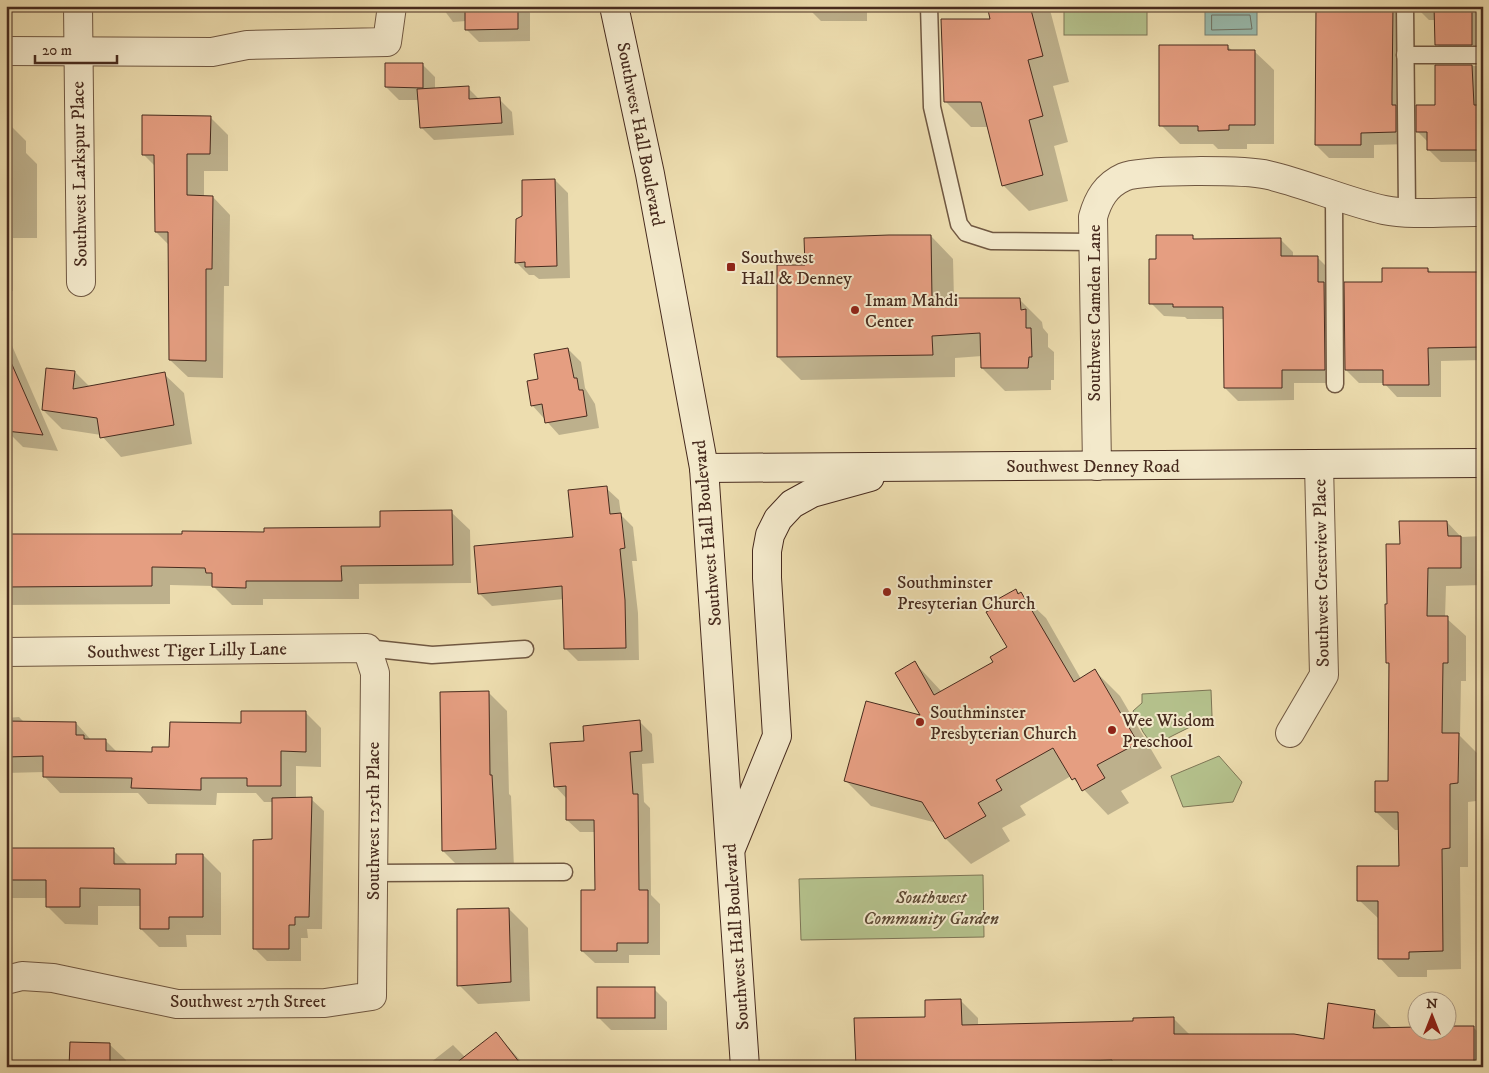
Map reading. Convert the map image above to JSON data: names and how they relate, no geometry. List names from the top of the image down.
{
  "streets": {
    "street": [
      "Southwest Hall Boulevard",
      "Southwest Larkspur Place",
      "Southwest Camden Lane",
      "Southwest Denney Road",
      "Southwest Crestview Place",
      "Southwest Tiger Lilly Lane",
      "Southwest 125th Place",
      "Southwest 27th Street"
    ]
  },
  "crossings": [
    ["Southwest Hall Boulevard", "Southwest Denney Road"],
    ["Southwest Camden Lane", "Southwest Denney Road"],
    ["Southwest Denney Road", "Southwest Crestview Place"],
    ["Southwest Tiger Lilly Lane", "Southwest 125th Place"],
    ["Southwest 125th Place", "Southwest 27th Street"]
  ],
  "parks": ["Southwest Community Garden"],
  "places": {
    "transit": ["Southwest Hall & Denney"],
    "other": [
      "Imam Mahdi Center",
      "Southminster Presyterian Church",
      "Southminster Presbyterian Church",
      "Wee Wisdom Preschool"
    ]
  },
  "scale_bar": "20 m",
  "north": "top"
}
